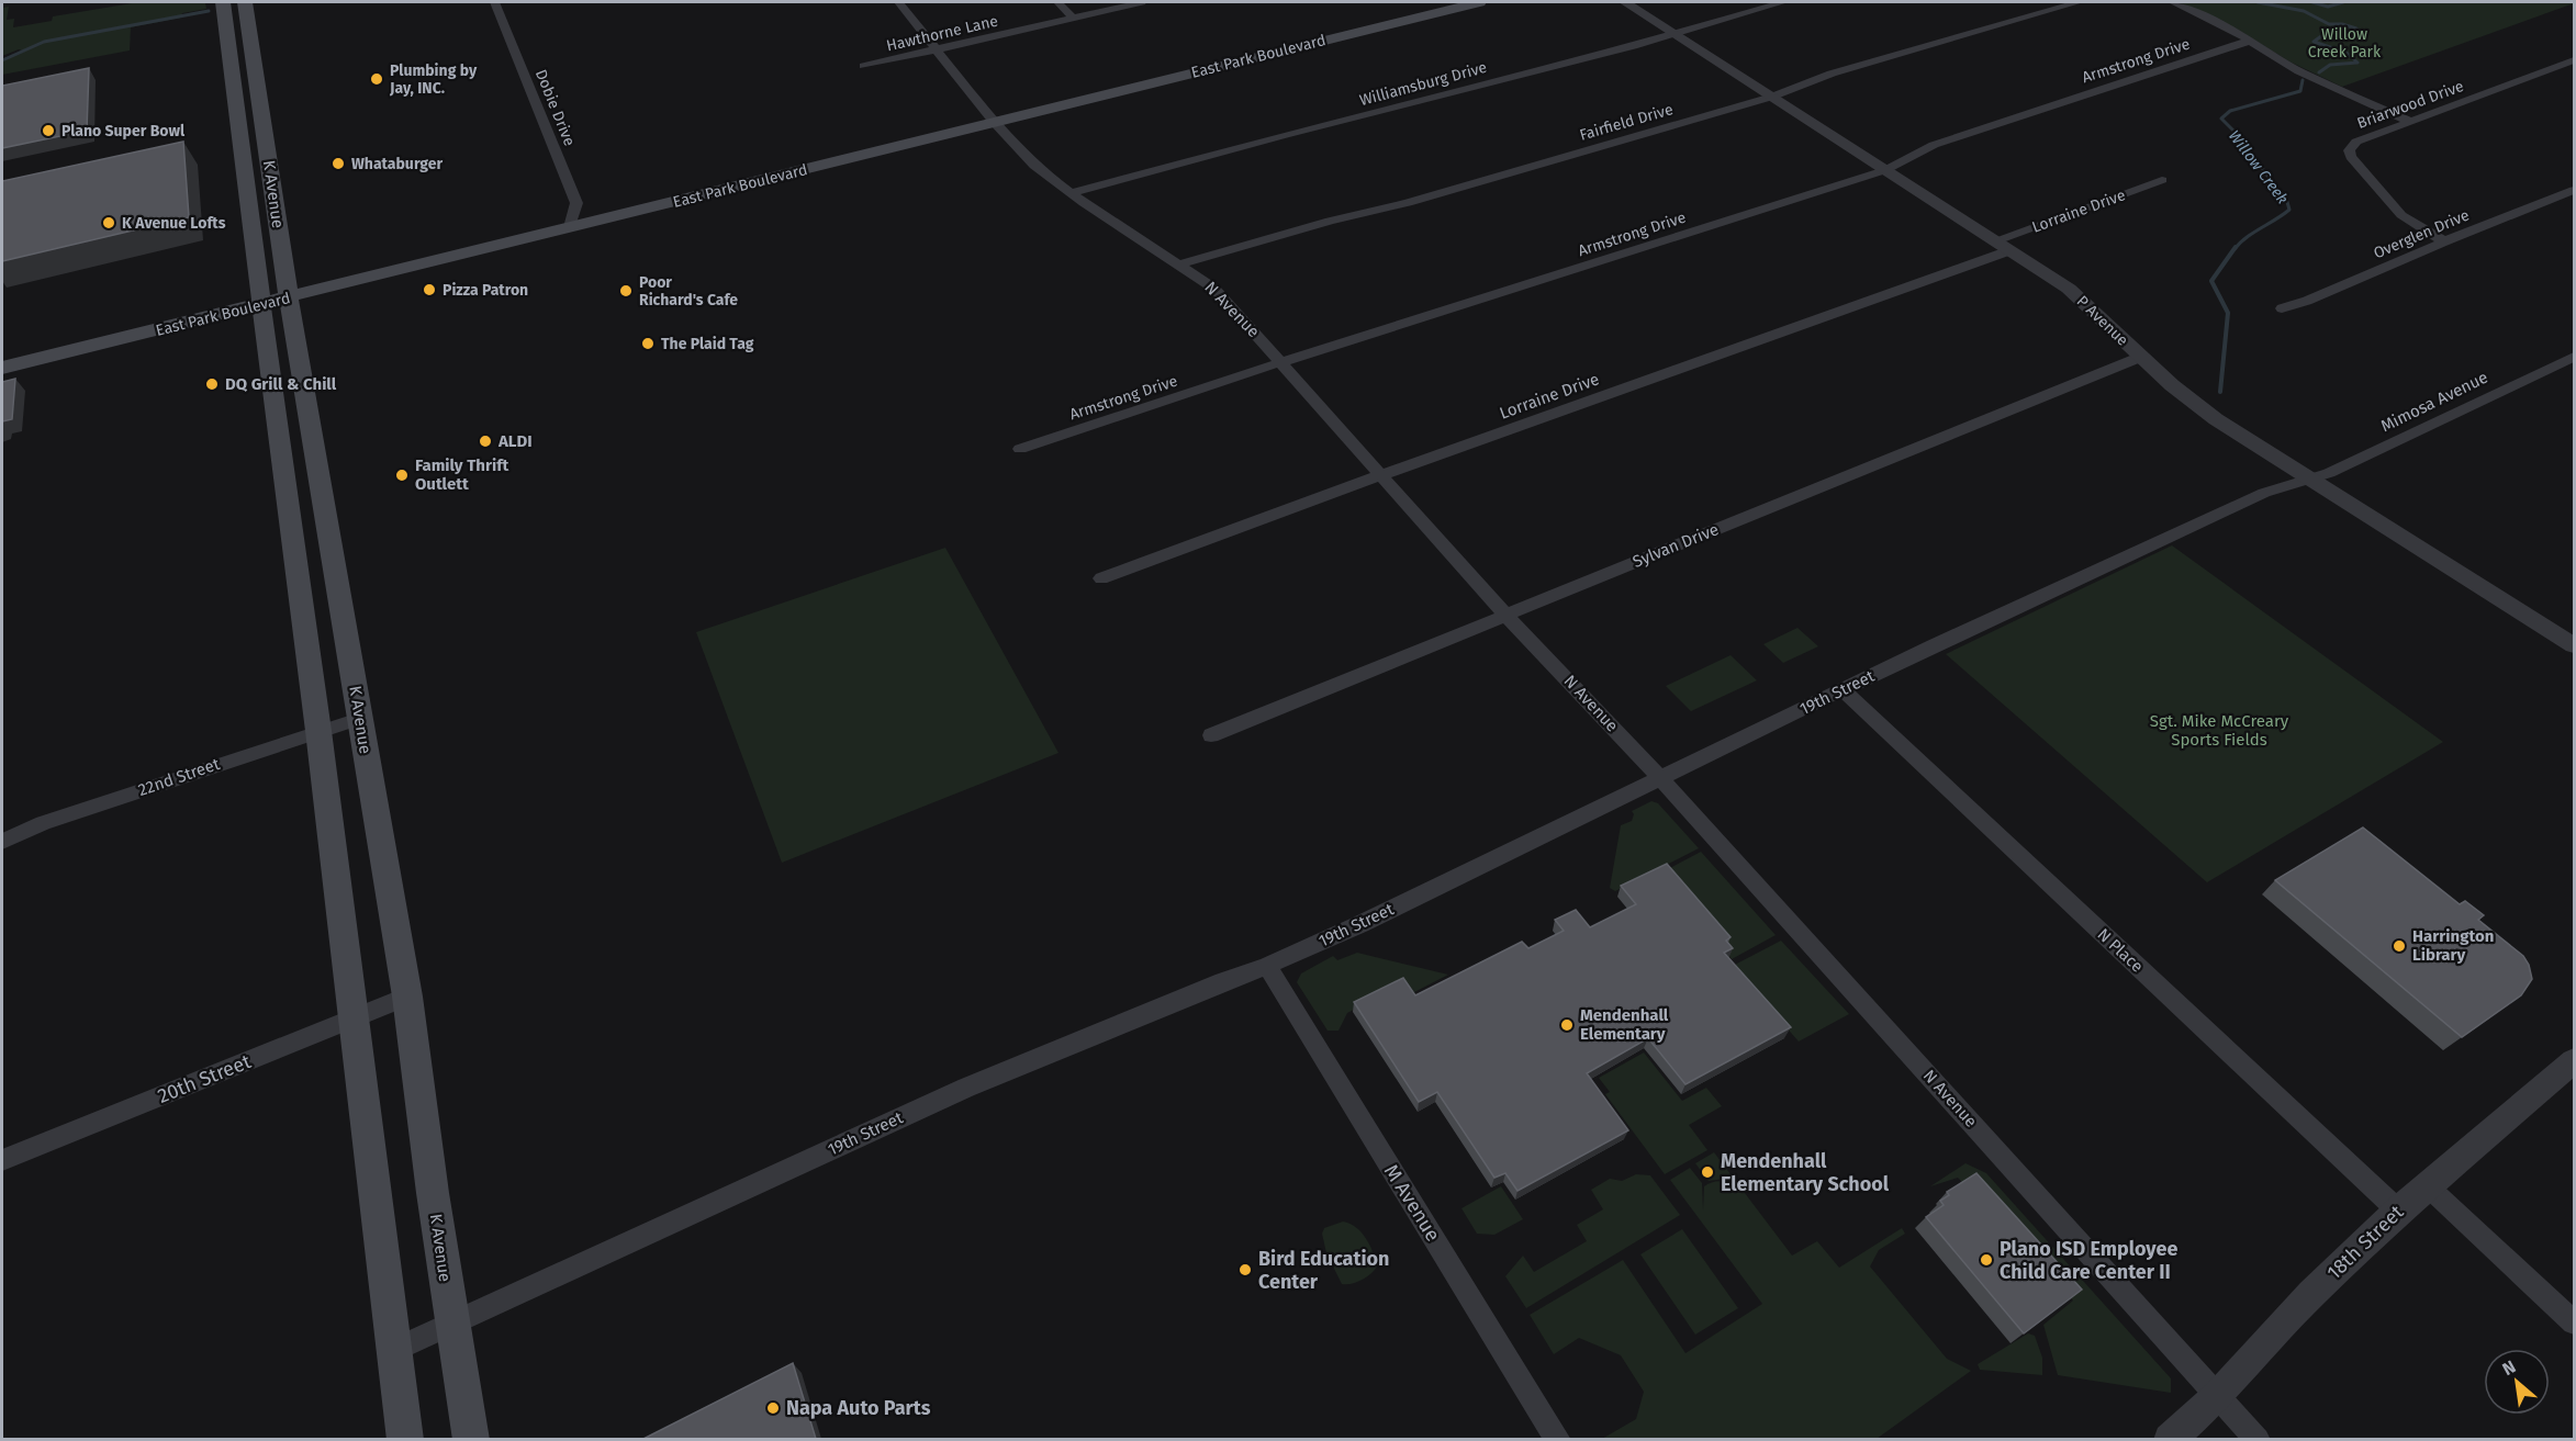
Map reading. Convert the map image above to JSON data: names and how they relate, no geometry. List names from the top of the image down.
{
  "streets": {
    "main road": ["East Park Boulevard", "K Avenue"],
    "street": [
      "Hawthorne Lane",
      "Armstrong Drive",
      "Williamsburg Drive",
      "Briarwood Drive",
      "Dobie Drive",
      "Fairfield Drive",
      "Lorraine Drive",
      "Overglen Drive",
      "N Avenue",
      "P Avenue",
      "Mimosa Avenue",
      "Sylvan Drive",
      "19th Street",
      "22nd Street",
      "N Place",
      "20th Street",
      "M Avenue",
      "18th Street"
    ]
  },
  "crossings": [
    ["Hawthorne Lane", "N Avenue"],
    ["East Park Boulevard", "Dobie Drive"],
    ["East Park Boulevard", "K Avenue"],
    ["East Park Boulevard", "N Avenue"],
    ["Armstrong Drive", "N Avenue"],
    ["Armstrong Drive", "P Avenue"],
    ["Williamsburg Drive", "N Avenue"],
    ["Williamsburg Drive", "P Avenue"],
    ["Briarwood Drive", "Overglen Drive"],
    ["Fairfield Drive", "N Avenue"],
    ["Fairfield Drive", "P Avenue"],
    ["K Avenue", "19th Street"],
    ["K Avenue", "22nd Street"],
    ["K Avenue", "20th Street"],
    ["Lorraine Drive", "N Avenue"],
    ["Lorraine Drive", "P Avenue"],
    ["N Avenue", "Sylvan Drive"],
    ["N Avenue", "19th Street"],
    ["N Avenue", "18th Street"],
    ["P Avenue", "Mimosa Avenue"],
    ["P Avenue", "Sylvan Drive"],
    ["P Avenue", "19th Street"],
    ["Mimosa Avenue", "19th Street"],
    ["19th Street", "N Place"],
    ["19th Street", "M Avenue"],
    ["N Place", "18th Street"]
  ],
  "water": ["Willow Creek"],
  "parks": ["Willow Creek Park", "Sgt. Mike McCreary Sports Fields"],
  "places": [
    "Plumbing by Jay, INC.",
    "Plano Super Bowl",
    "Whataburger",
    "K Avenue Lofts",
    "Pizza Patron",
    "Poor Richard's Cafe",
    "The Plaid Tag",
    "DQ Grill & Chill",
    "ALDI",
    "Family Thrift Outlett",
    "Harrington Library",
    "Mendenhall Elementary",
    "Mendenhall Elementary School",
    "Plano ISD Employee Child Care Center II",
    "Bird Education Center",
    "Napa Auto Parts"
  ],
  "north": "top left"
}
